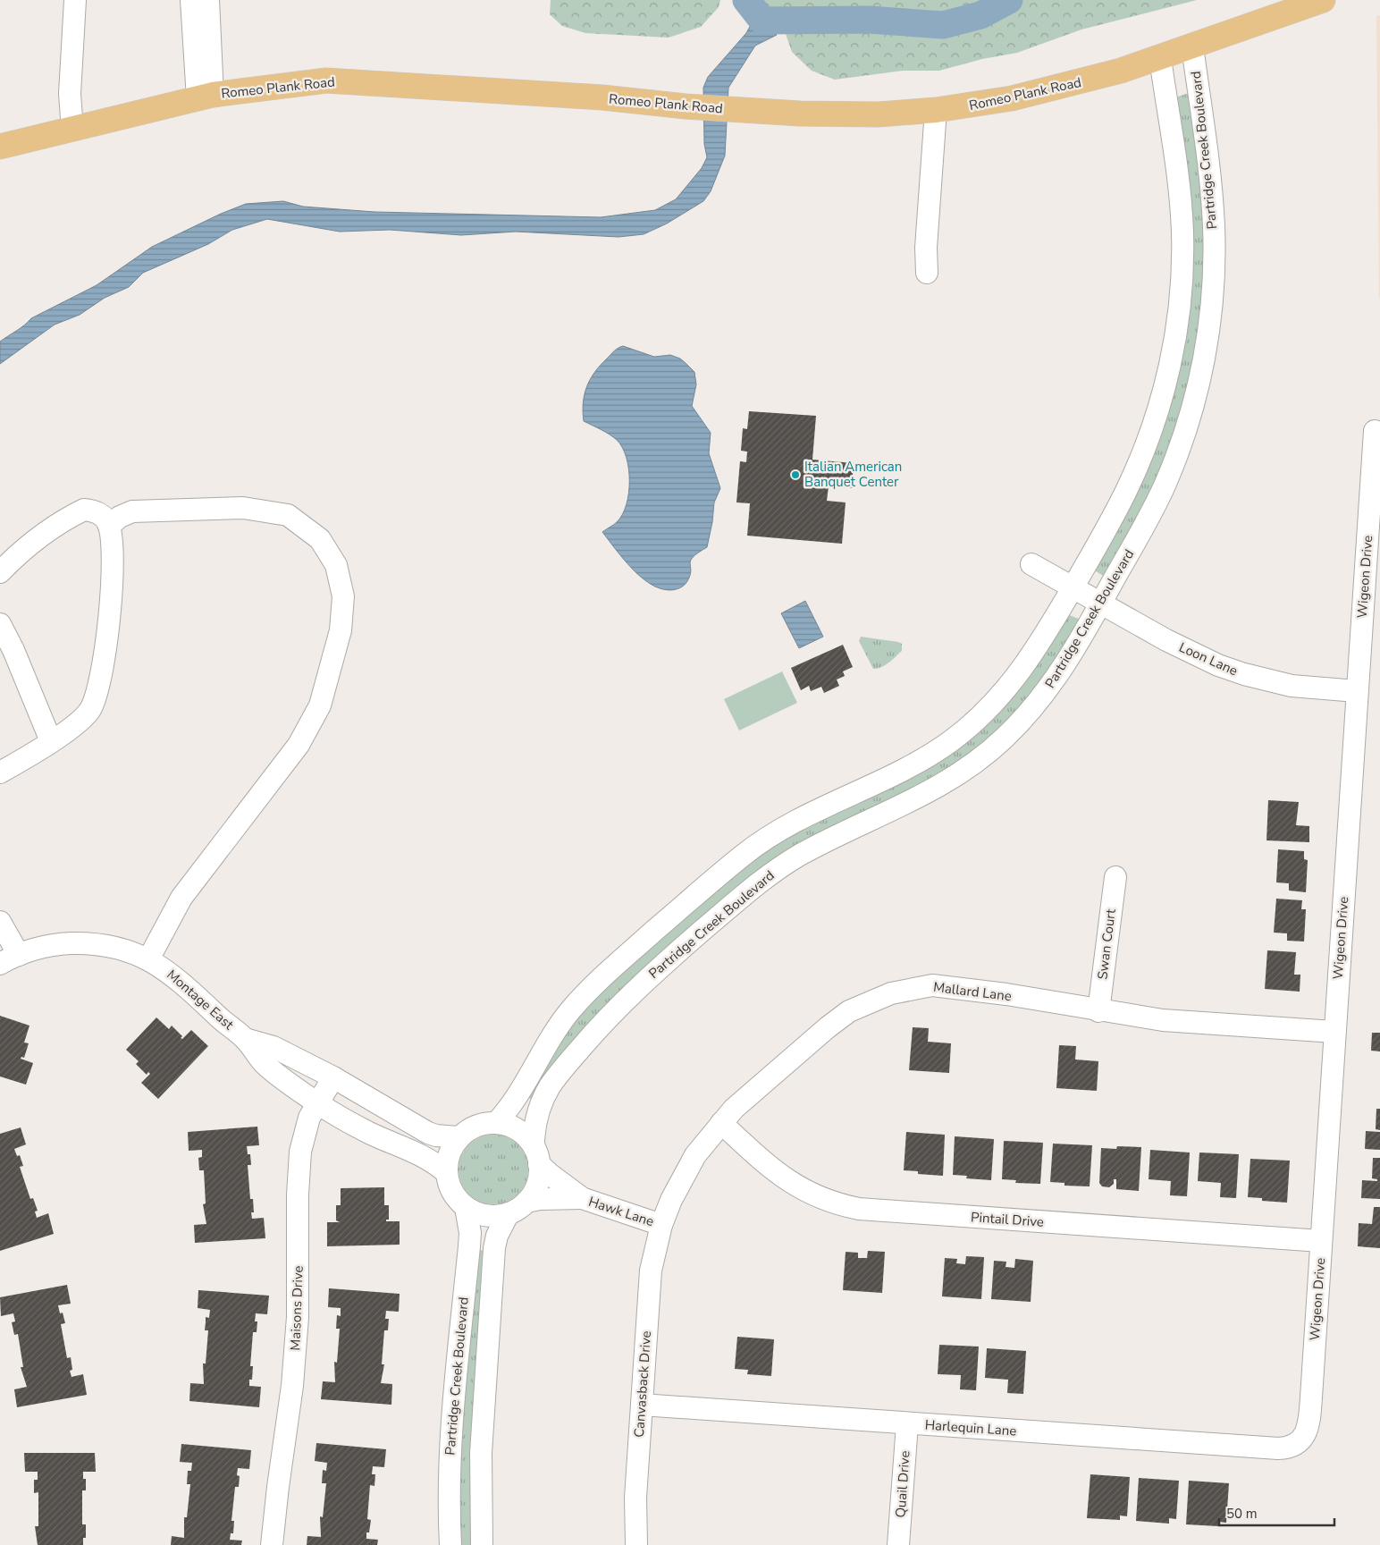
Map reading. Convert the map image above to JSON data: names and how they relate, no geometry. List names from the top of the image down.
{
  "streets": {
    "main road": ["Romeo Plank Road"],
    "street": [
      "Partridge Creek Boulevard",
      "Wigeon Drive",
      "Loon Lane",
      "Swan Court",
      "Mallard Lane",
      "Montage East",
      "Hawk Lane",
      "Pintail Drive",
      "Maisons Drive",
      "Canvasback Drive",
      "Harlequin Lane",
      "Quail Drive"
    ]
  },
  "crossings": [
    ["Romeo Plank Road", "Partridge Creek Boulevard"],
    ["Partridge Creek Boulevard", "Loon Lane"],
    ["Partridge Creek Boulevard", "Montage East"],
    ["Partridge Creek Boulevard", "Hawk Lane"],
    ["Wigeon Drive", "Loon Lane"],
    ["Wigeon Drive", "Mallard Lane"],
    ["Wigeon Drive", "Pintail Drive"],
    ["Wigeon Drive", "Harlequin Lane"],
    ["Swan Court", "Mallard Lane"],
    ["Mallard Lane", "Hawk Lane"],
    ["Mallard Lane", "Pintail Drive"],
    ["Mallard Lane", "Canvasback Drive"],
    ["Montage East", "Hawk Lane"],
    ["Montage East", "Maisons Drive"],
    ["Hawk Lane", "Canvasback Drive"],
    ["Canvasback Drive", "Harlequin Lane"],
    ["Harlequin Lane", "Quail Drive"]
  ],
  "places": ["Italian American Banquet Center"],
  "scale_bar": "50 m"
}
